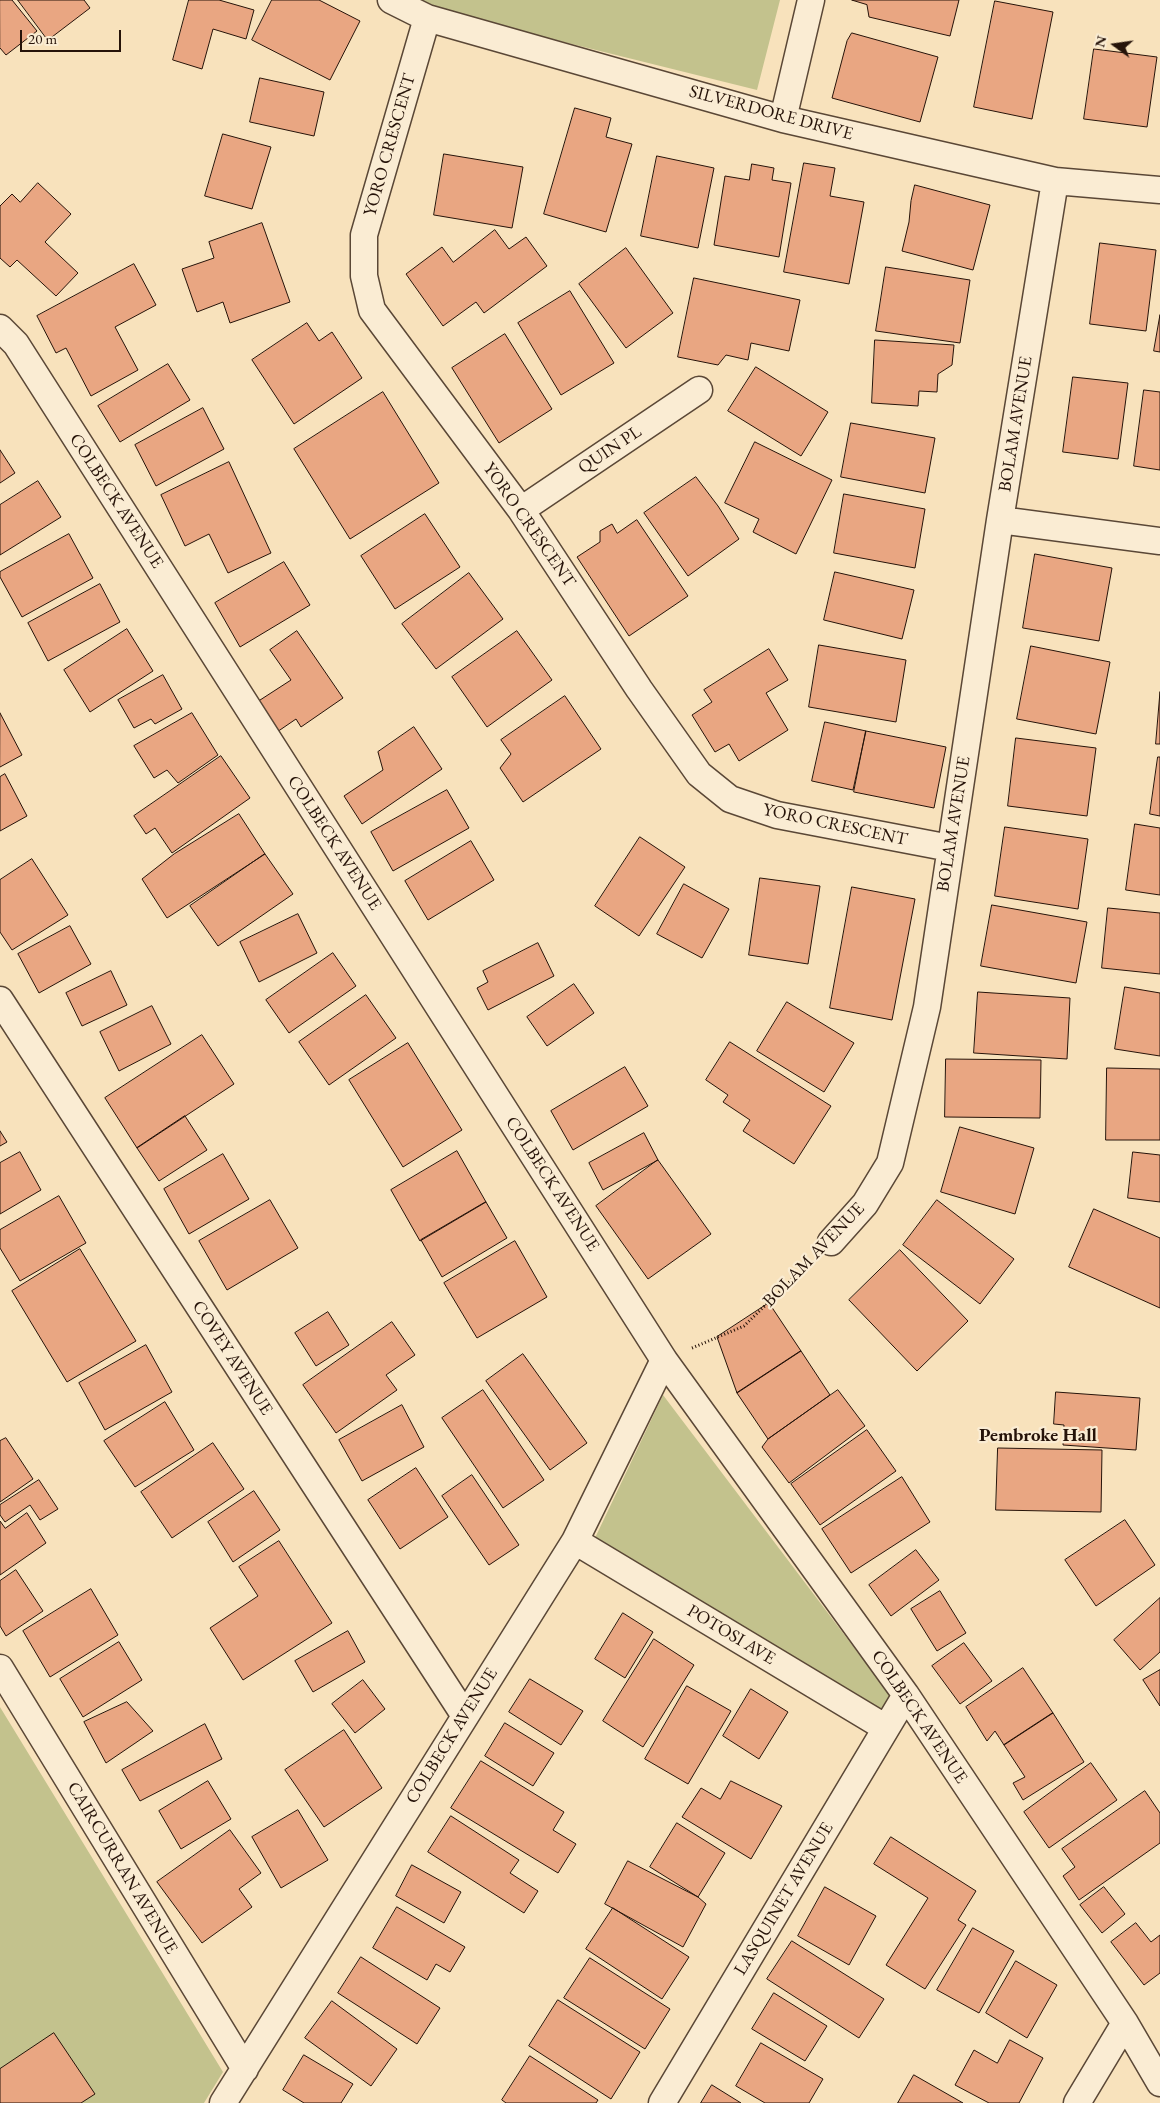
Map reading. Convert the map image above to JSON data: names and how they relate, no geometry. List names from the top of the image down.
{
  "streets": {
    "street": [
      "SILVERDORE DRIVE",
      "YORO CRESCENT",
      "BOLAM AVENUE",
      "QUIN PL",
      "COLBECK AVENUE",
      "COVEY AVENUE",
      "POTOSI AVE",
      "CAIRCURRAN AVENUE",
      "LASQUINET AVENUE"
    ]
  },
  "crossings": [
    ["SILVERDORE DRIVE", "YORO CRESCENT"],
    ["SILVERDORE DRIVE", "BOLAM AVENUE"],
    ["YORO CRESCENT", "BOLAM AVENUE"],
    ["YORO CRESCENT", "QUIN PL"],
    ["BOLAM AVENUE", "COLBECK AVENUE"],
    ["COLBECK AVENUE", "COVEY AVENUE"],
    ["COLBECK AVENUE", "POTOSI AVE"],
    ["COLBECK AVENUE", "CAIRCURRAN AVENUE"],
    ["COLBECK AVENUE", "LASQUINET AVENUE"],
    ["POTOSI AVE", "LASQUINET AVENUE"]
  ],
  "districts": ["Pembroke Hall"],
  "scale_bar": "20 m",
  "north": "left"
}
